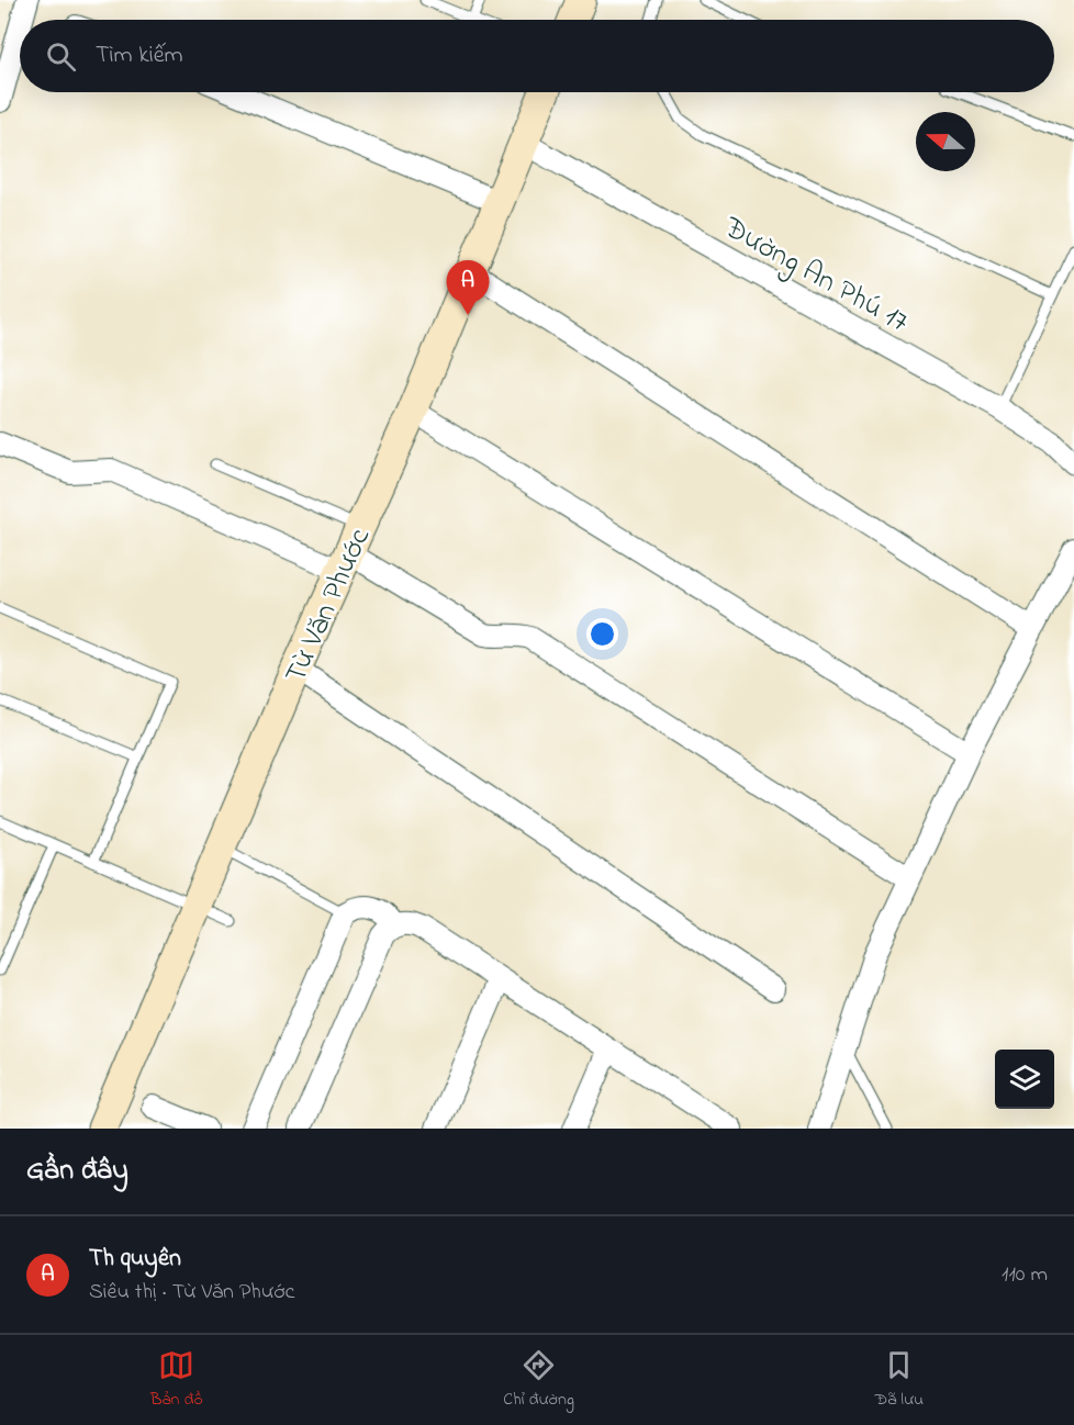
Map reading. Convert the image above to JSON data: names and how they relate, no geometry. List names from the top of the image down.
{
  "streets": {
    "street": ["Đường An Phú 17", "Từ Văn Phước"]
  },
  "crossings": [
    ["Đường An Phú 17", "Từ Văn Phước"]
  ],
  "north": "left",
  "page": {
    "search": "Tìm kiếm",
    "pins": "A",
    "heading": "Gần đây",
    "list": [
      {
        "mark": "A",
        "name": "Th quyên",
        "note": "Siêu thị · Từ Văn Phước",
        "value": "110 m"
      }
    ],
    "nav": ["Bản đồ", "Chỉ đường", "Đã lưu"]
  }
}
